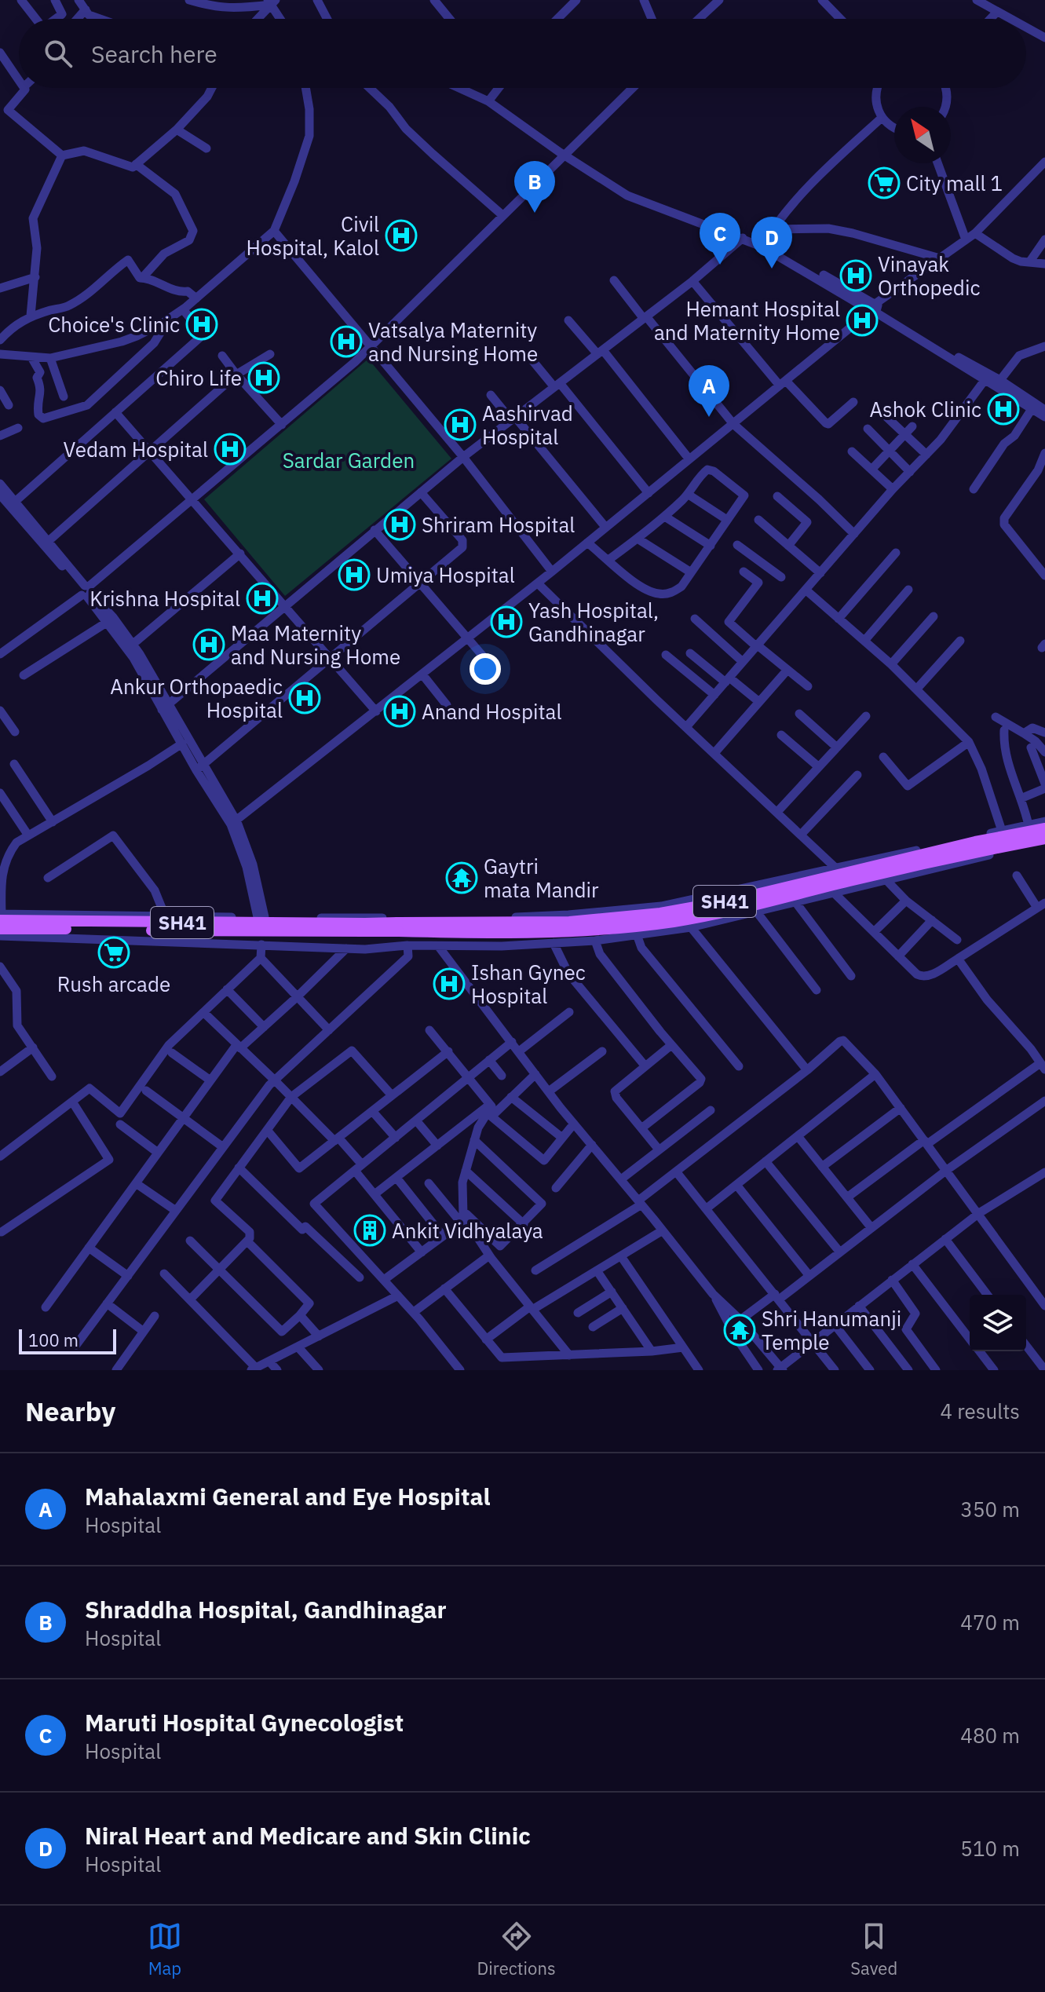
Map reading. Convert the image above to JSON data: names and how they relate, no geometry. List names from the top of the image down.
{
  "streets": {
    "main road": ["SH41"]
  },
  "parks": ["Sardar Garden"],
  "places": {
    "supermarket": ["City mall 1", "Rush arcade"],
    "hospital": [
      "Civil Hospital, Kalol",
      "Vinayak Orthopedic",
      "Hemant Hospital and Maternity Home",
      "Choice's Clinic",
      "Vatsalya Maternity and Nursing Home",
      "Chiro Life",
      "Ashok Clinic",
      "Aashirvad Hospital",
      "Vedam Hospital",
      "Shriram Hospital",
      "Umiya Hospital",
      "Krishna Hospital",
      "Yash Hospital, Gandhinagar",
      "Maa Maternity and Nursing Home",
      "Ankur Orthopaedic Hospital",
      "Anand Hospital",
      "Ishan Gynec Hospital"
    ],
    "temple": ["Gaytri mata Mandir", "Shri Hanumanji Temple"],
    "building": ["Ankit Vidhyalaya"]
  },
  "scale_bar": "100 m",
  "north": "top left",
  "page": {
    "search": "Search here",
    "pins": [
      "B",
      "C",
      "D",
      "A"
    ],
    "scale": "100 m",
    "heading": ["Nearby", "4 results"],
    "list": [
      {
        "mark": "A",
        "name": "Mahalaxmi General and Eye Hospital",
        "note": "Hospital",
        "value": "350 m"
      },
      {
        "mark": "B",
        "name": "Shraddha Hospital, Gandhinagar",
        "note": "Hospital",
        "value": "470 m"
      },
      {
        "mark": "C",
        "name": "Maruti Hospital Gynecologist",
        "note": "Hospital",
        "value": "480 m"
      },
      {
        "mark": "D",
        "name": "Niral Heart and Medicare and Skin Clinic",
        "note": "Hospital",
        "value": "510 m"
      }
    ],
    "nav": ["Map", "Directions", "Saved"]
  }
}
